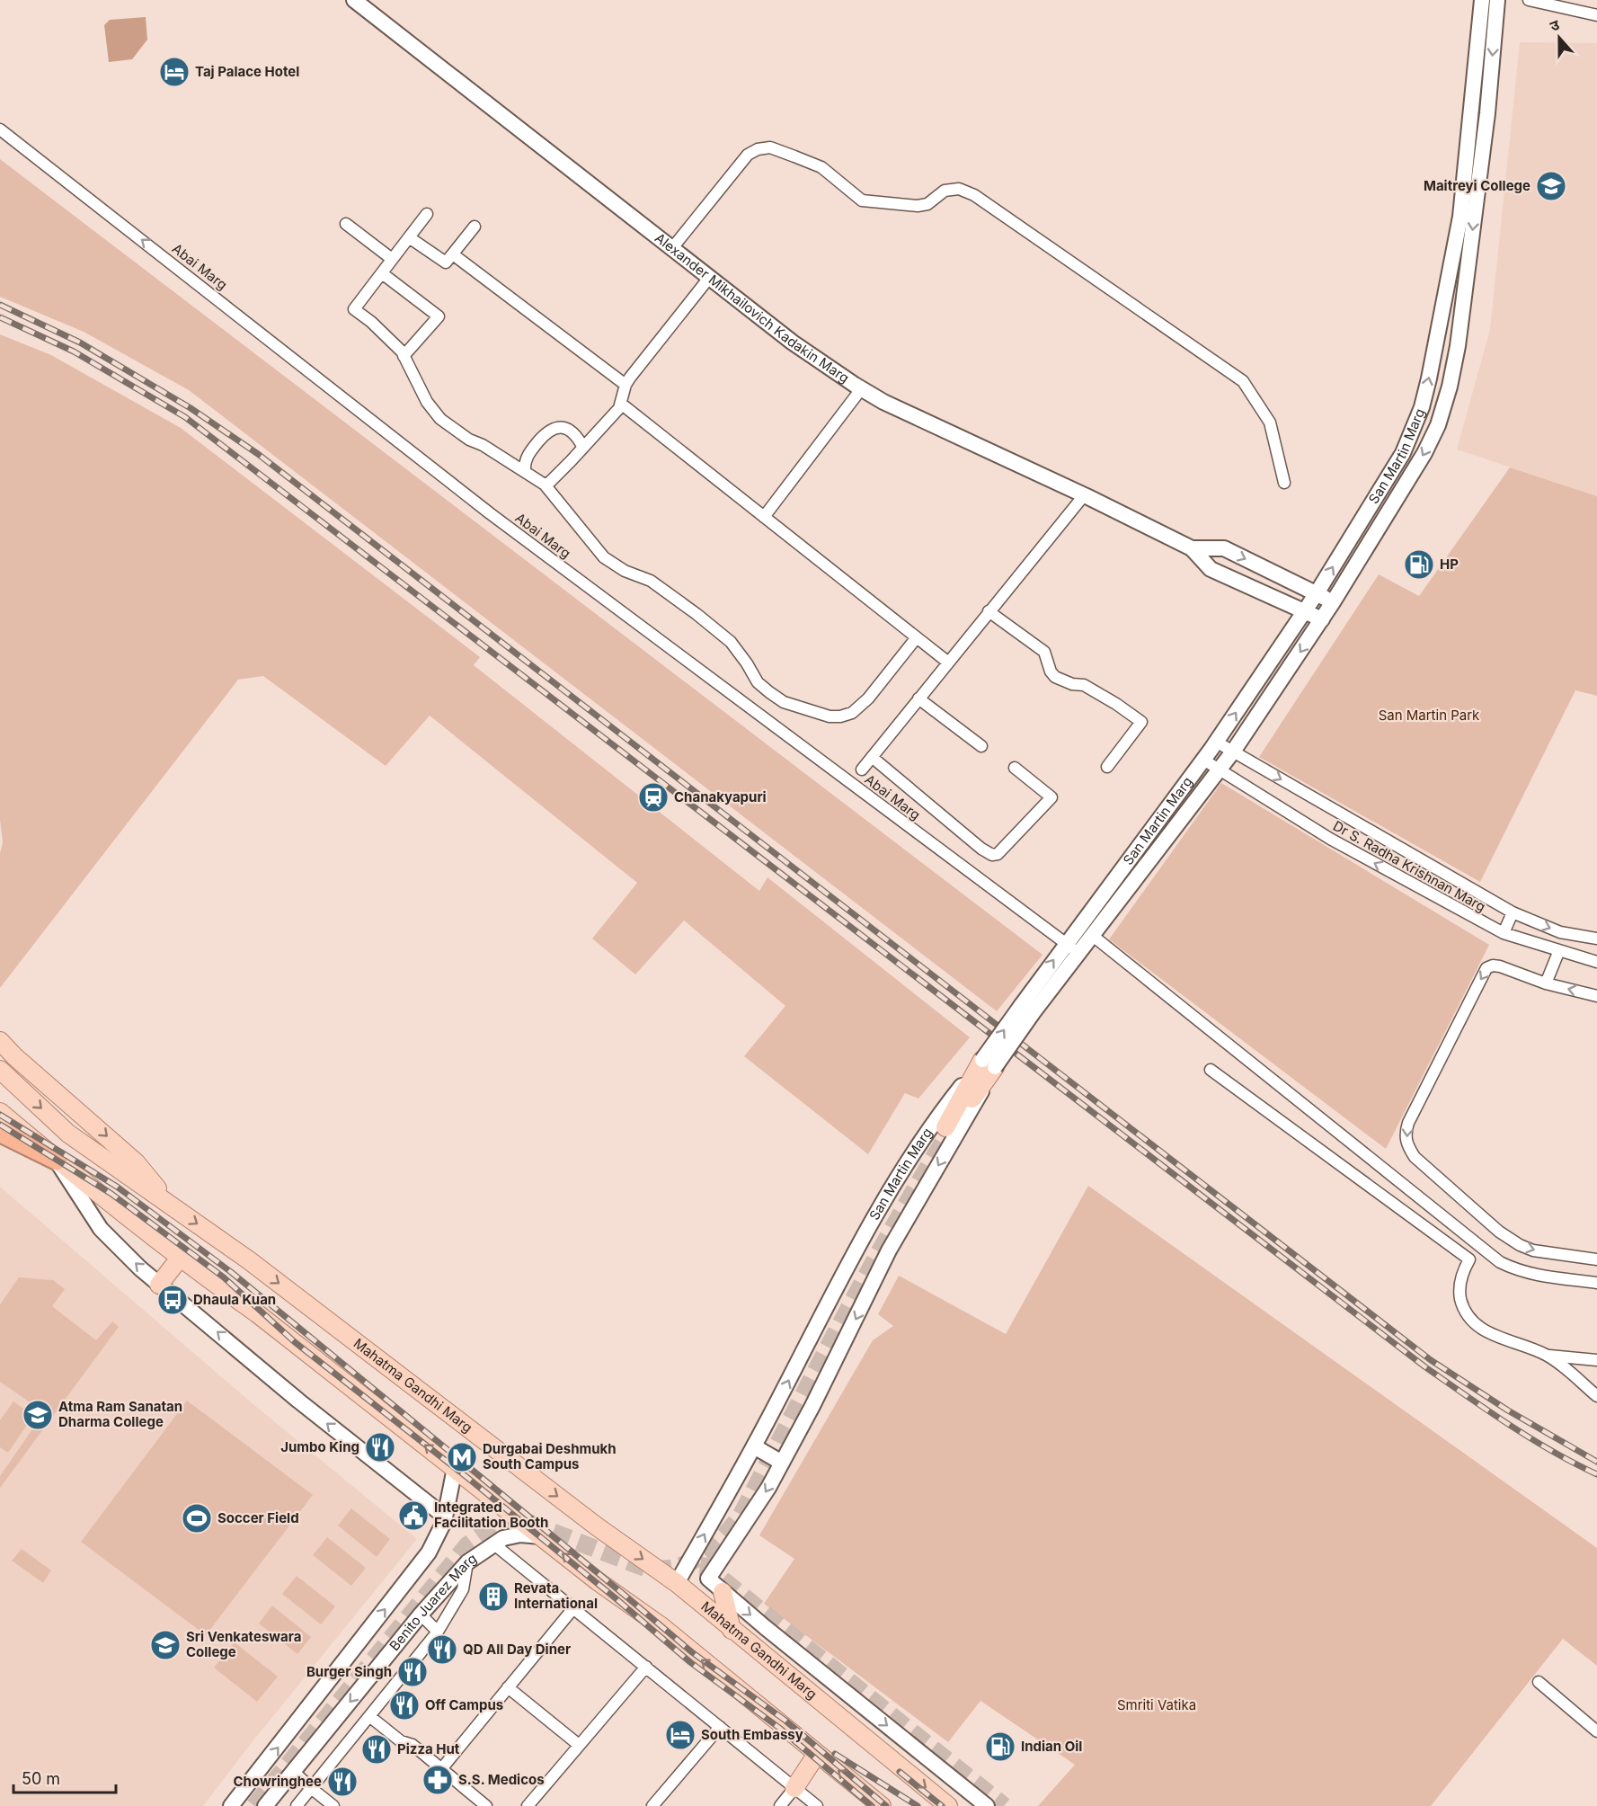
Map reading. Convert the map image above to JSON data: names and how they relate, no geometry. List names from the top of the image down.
{
  "streets": {
    "main road": ["Mahatma Gandhi Marg"],
    "street": [
      "Abai Marg",
      "Alexander Mikhailovich Kadakin Marg",
      "San Martin Marg",
      "Dr S. Radha Krishnan Marg",
      "Benito Juarez Marg"
    ]
  },
  "crossings": [
    ["Abai Marg", "San Martin Marg"],
    ["San Martin Marg", "Dr S. Radha Krishnan Marg"],
    ["San Martin Marg", "Mahatma Gandhi Marg"]
  ],
  "one_way": ["Abai Marg"],
  "parks": ["San Martin Park", "Smriti Vatika"],
  "places": {
    "hotel": ["Taj Palace Hotel", "South Embassy"],
    "school or university": ["Maitreyi College", "Atma Ram Sanatan Dharma College", "Sri Venkateswara College"],
    "fuel station": ["HP", "Indian Oil"],
    "station": ["Chanakyapuri"],
    "bus stop": ["Dhaula Kuan"],
    "restaurant": [
      "Jumbo King",
      "QD All Day Diner",
      "Burger Singh",
      "Off Campus",
      "Pizza Hut",
      "Chowringhee"
    ],
    "metro station": ["Durgabai Deshmukh South Campus"],
    "public building": ["Integrated Facilitation Booth"],
    "sports": ["Soccer Field"],
    "building": ["Revata International"],
    "pharmacy": ["S.S. Medicos"]
  },
  "scale_bar": "50 m",
  "north": "top"
}
